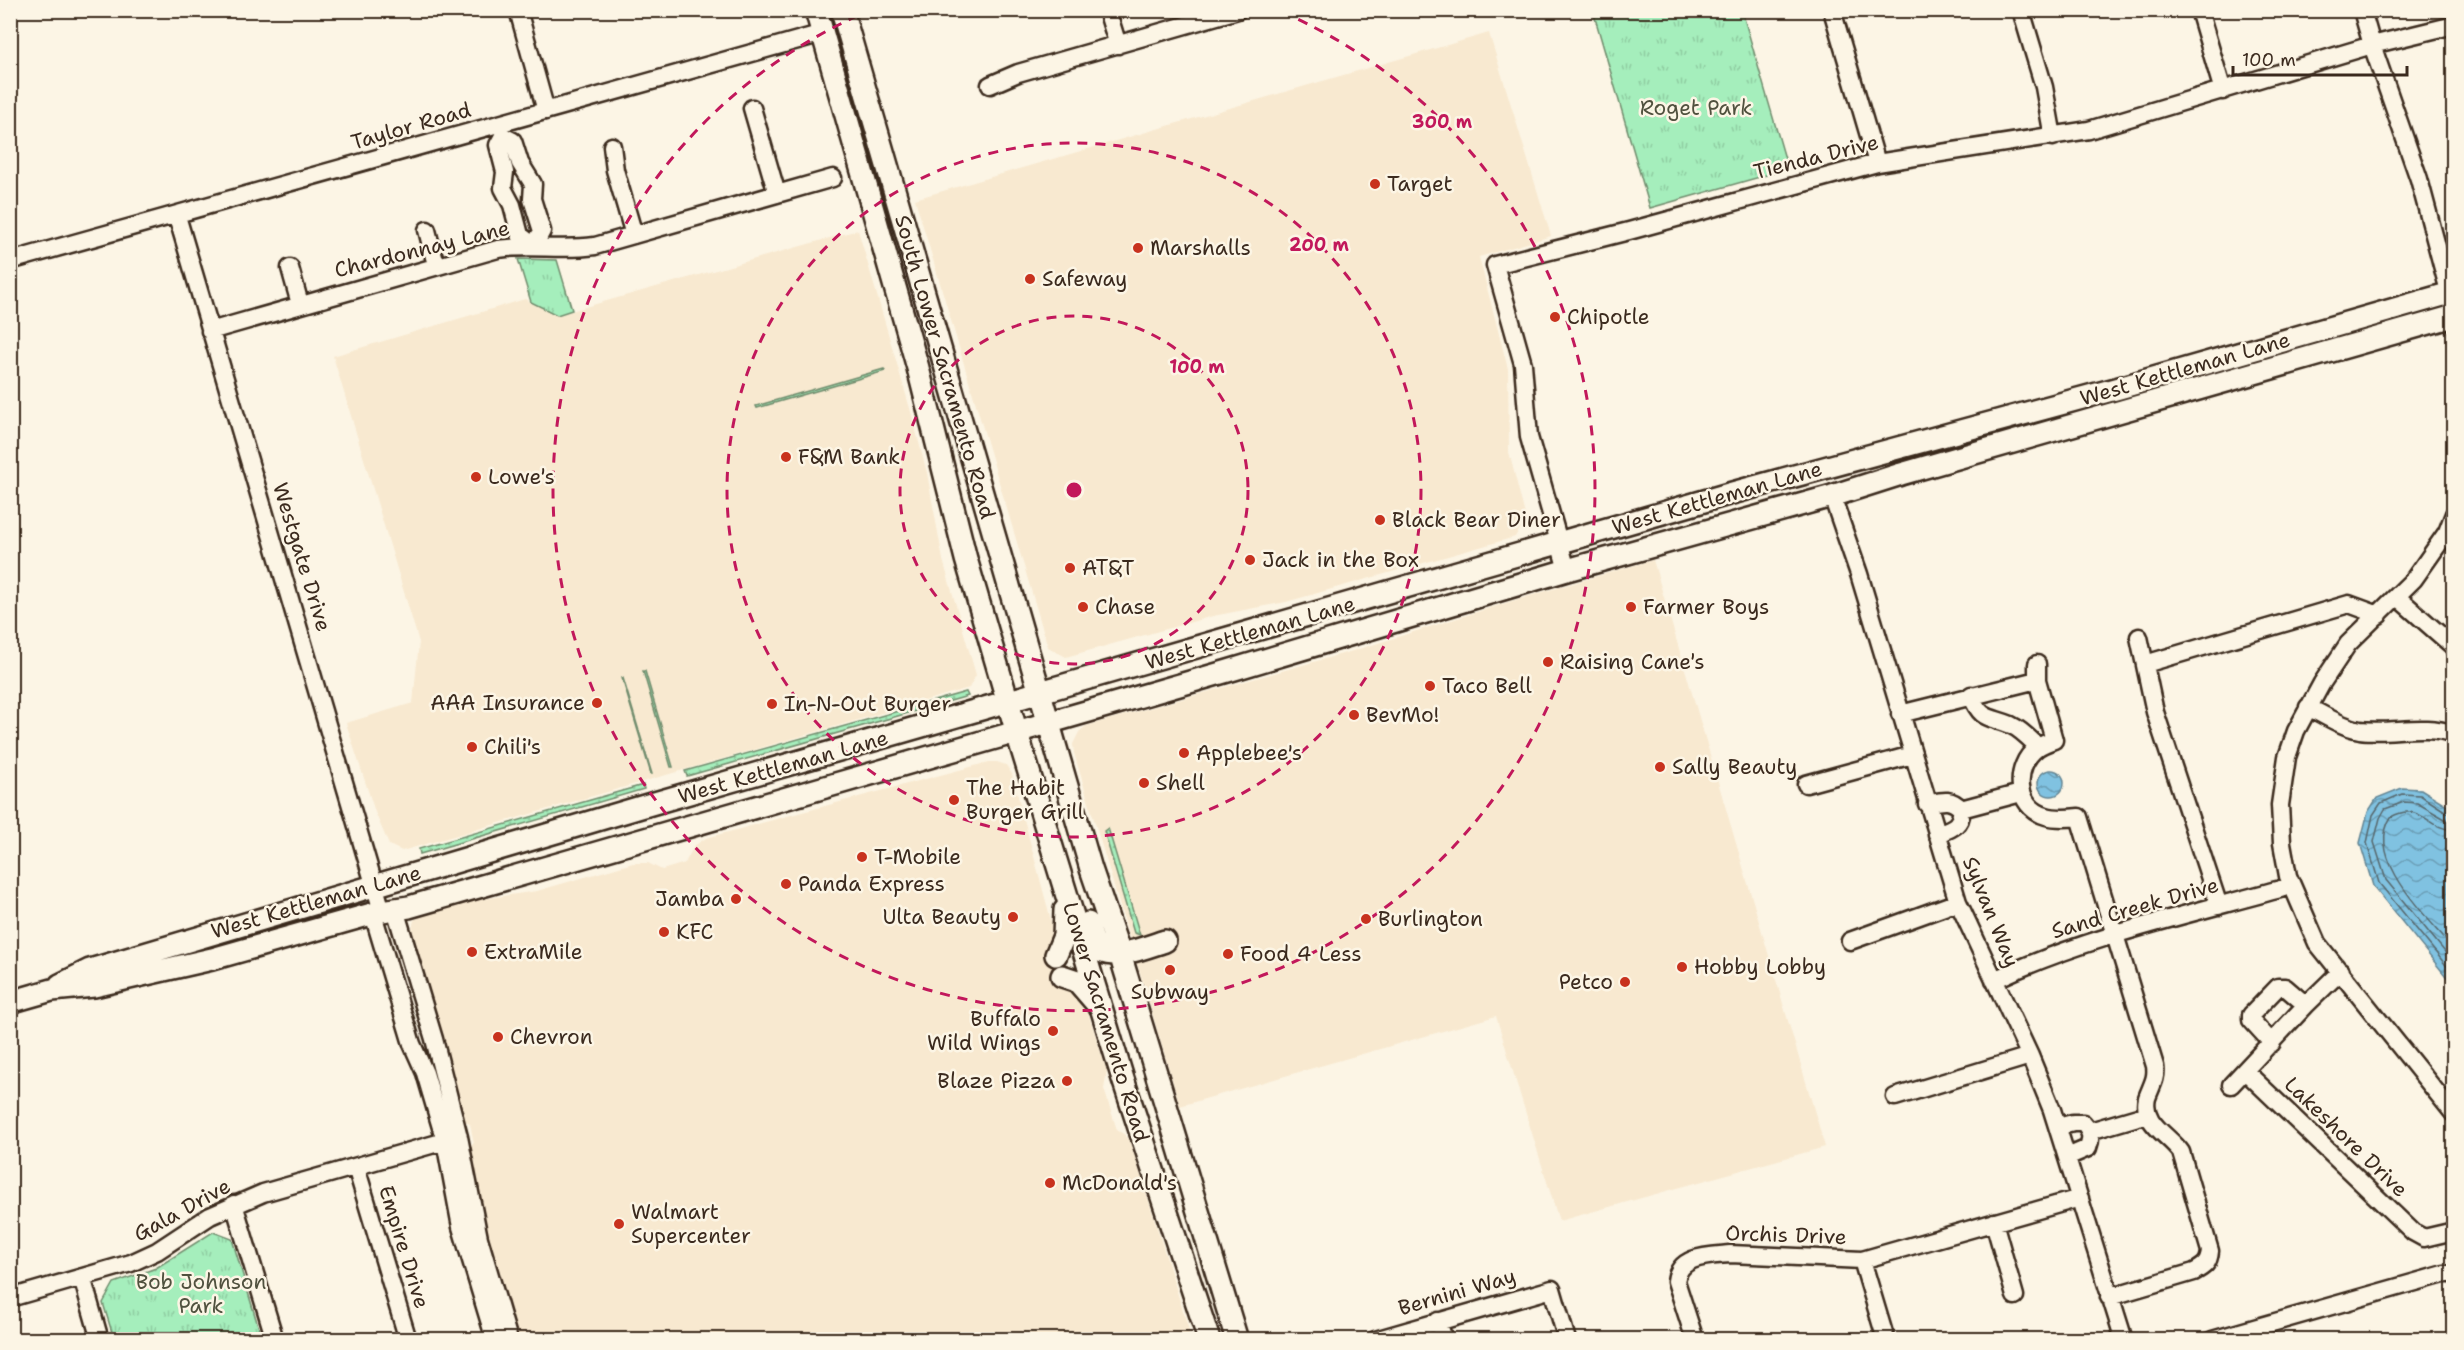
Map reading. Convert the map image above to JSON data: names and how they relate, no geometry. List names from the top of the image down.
{
  "streets": {
    "main road": ["South Lower Sacramento Road", "West Kettleman Lane", "Lower Sacramento Road"],
    "street": [
      "Taylor Road",
      "Tienda Drive",
      "Chardonnay Lane",
      "Westgate Drive",
      "Sand Creek Drive",
      "Sylvan Way",
      "Lakeshore Drive",
      "Gala Drive",
      "Orchis Drive",
      "Empire Drive",
      "Bernini Way"
    ]
  },
  "crossings": [
    ["Taylor Road", "South Lower Sacramento Road"],
    ["Taylor Road", "Westgate Drive"],
    ["Tienda Drive", "West Kettleman Lane"],
    ["Chardonnay Lane", "Westgate Drive"],
    ["South Lower Sacramento Road", "West Kettleman Lane"],
    ["South Lower Sacramento Road", "Lower Sacramento Road"],
    ["West Kettleman Lane", "Westgate Drive"],
    ["West Kettleman Lane", "Sylvan Way"],
    ["West Kettleman Lane", "Lower Sacramento Road"],
    ["Sand Creek Drive", "Sylvan Way"],
    ["Gala Drive", "Empire Drive"]
  ],
  "parks": ["Roget Park", "Bob Johnson Park"],
  "places": [
    "Target",
    "Marshalls",
    "Safeway",
    "Chipotle",
    "F&M Bank",
    "Lowe's",
    "Black Bear Diner",
    "Jack in the Box",
    "AT&T",
    "Chase",
    "Farmer Boys",
    "Raising Cane's",
    "Taco Bell",
    "AAA Insurance",
    "In-N-Out Burger",
    "BevMo!",
    "Chili's",
    "Applebee's",
    "Sally Beauty",
    "Shell",
    "The Habit Burger Grill",
    "T-Mobile",
    "Panda Express",
    "Jamba",
    "Ulta Beauty",
    "Burlington",
    "KFC",
    "ExtraMile",
    "Food 4 Less",
    "Hobby Lobby",
    "Subway",
    "Petco",
    "Buffalo Wild Wings",
    "Chevron",
    "Blaze Pizza",
    "McDonald's",
    "Walmart Supercenter"
  ],
  "scale_bar": "100 m",
  "rings": ["300 m", "200 m", "100 m"]
}
